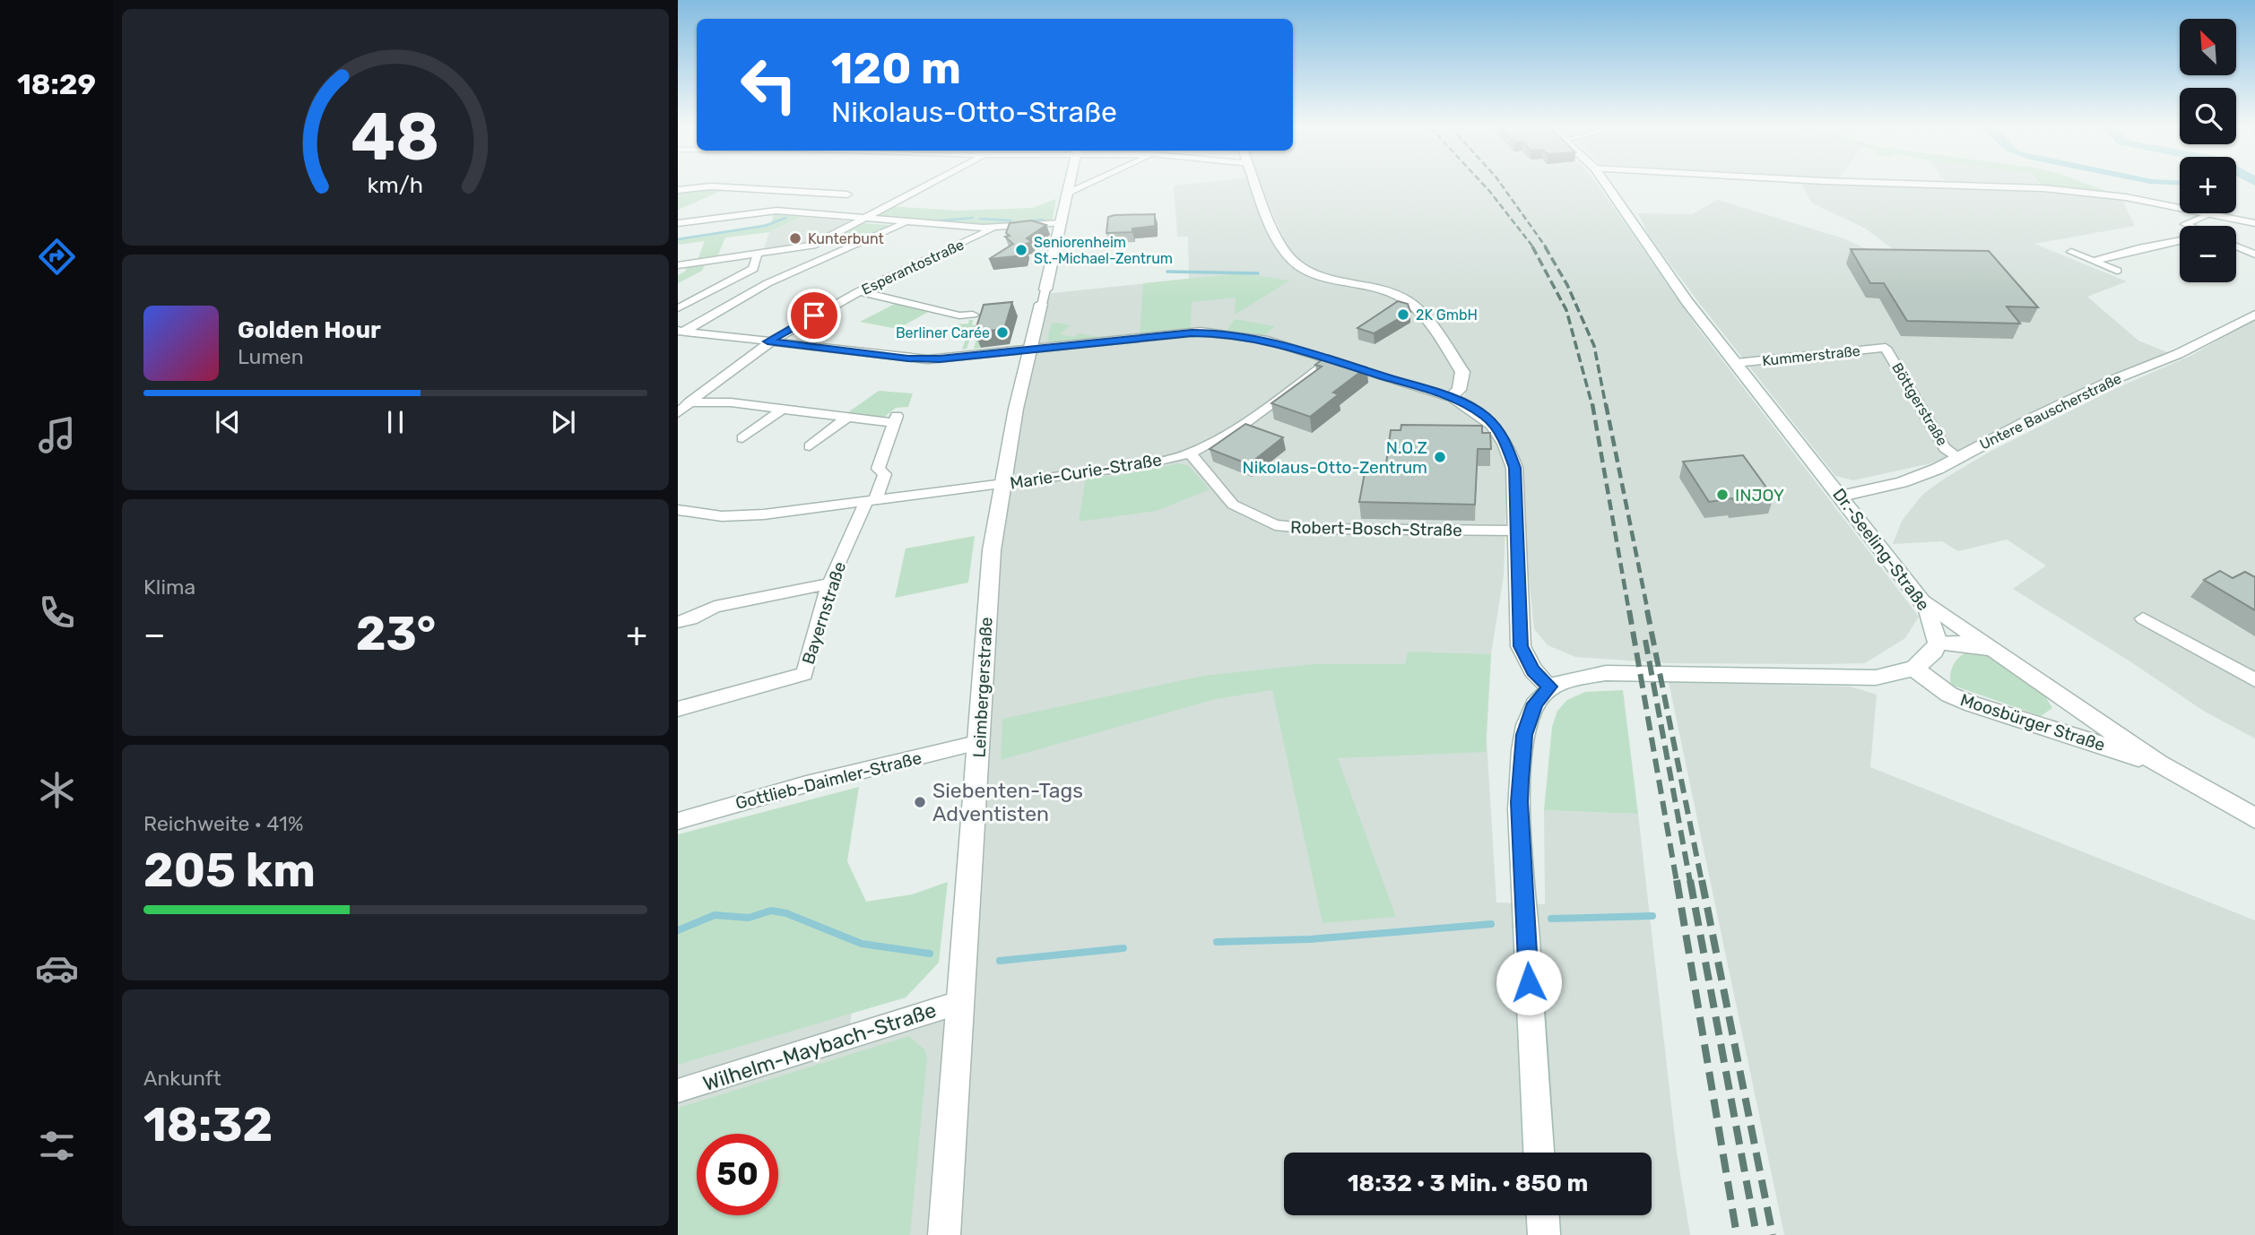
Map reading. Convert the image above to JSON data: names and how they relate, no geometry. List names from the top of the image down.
{
  "streets": {
    "street": [
      "Esperantostraße",
      "Kummerstraße",
      "Böttgerstraße",
      "Untere Bauscherstraße",
      "Marie-Curie-Straße",
      "Robert-Bosch-Straße",
      "Dr.-Seeling-Straße",
      "Bayernstraße",
      "Leimbergerstraße",
      "Moosbürger Straße",
      "Gottlieb-Daimler-Straße",
      "Wilhelm-Maybach-Straße"
    ]
  },
  "crossings": [
    ["Esperantostraße", "Bayernstraße"],
    ["Kummerstraße", "Böttgerstraße"],
    ["Kummerstraße", "Dr.-Seeling-Straße"],
    ["Böttgerstraße", "Untere Bauscherstraße"],
    ["Untere Bauscherstraße", "Dr.-Seeling-Straße"],
    ["Marie-Curie-Straße", "Robert-Bosch-Straße"],
    ["Marie-Curie-Straße", "Leimbergerstraße"],
    ["Dr.-Seeling-Straße", "Moosbürger Straße"],
    ["Leimbergerstraße", "Gottlieb-Daimler-Straße"],
    ["Leimbergerstraße", "Wilhelm-Maybach-Straße"]
  ],
  "places": [
    "Kunterbunt",
    "Seniorenheim St.-Michael-Zentrum",
    "2K GmbH",
    "Berliner Carée",
    "N.O.Z Nikolaus-Otto-Zentrum",
    "INJOY",
    "Siebenten-Tags Adventisten"
  ],
  "north": "top left",
  "page": {
    "tabs": "18:29",
    "map_buttons": ["+", "−"],
    "turn": ["120 m", "Nikolaus-Otto-Straße"],
    "song": ["Golden Hour", "Lumen"],
    "tile": [
      "Klima",
      ["Reichweite · 41%", "205 km"],
      ["Ankunft", "18:32"]
    ],
    "heat": ["−", "23°", "+"],
    "limit": "50",
    "trip": "18:32 · 3 Min. · 850 m",
    "gauge": ["48", "km/h"]
  }
}
